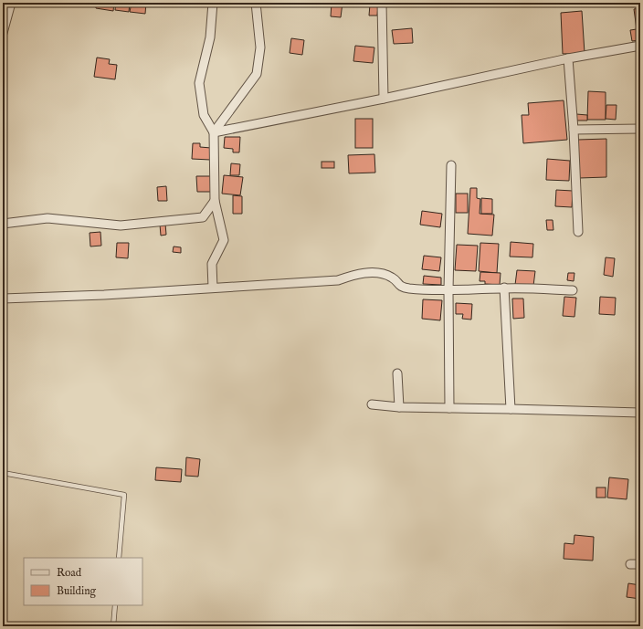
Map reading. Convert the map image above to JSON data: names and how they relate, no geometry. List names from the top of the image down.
{
  "legend": ["Road", "Building"]
}
